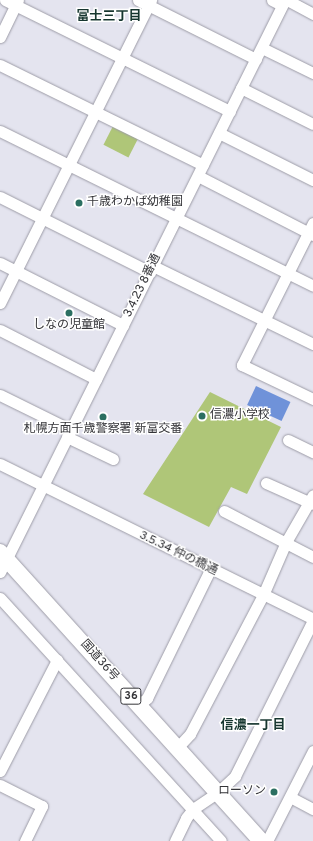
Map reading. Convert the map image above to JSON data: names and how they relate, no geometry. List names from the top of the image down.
{
  "streets": {
    "highway": ["国道36号", "36"],
    "street": ["3.4.23 8番通", "3.5.34 仲の橋通"]
  },
  "crossings": [
    ["3.4.23 8番通", "3.5.34 仲の橋通"],
    ["3.4.23 8番通", "国道36号"]
  ],
  "districts": ["富士三丁目", "信濃一丁目"],
  "places": [
    "千歳わかば幼稚園",
    "しなの児童館",
    "信濃小学校",
    "札幌方面千歳警察署 新富交番",
    "ローソン"
  ]
}
